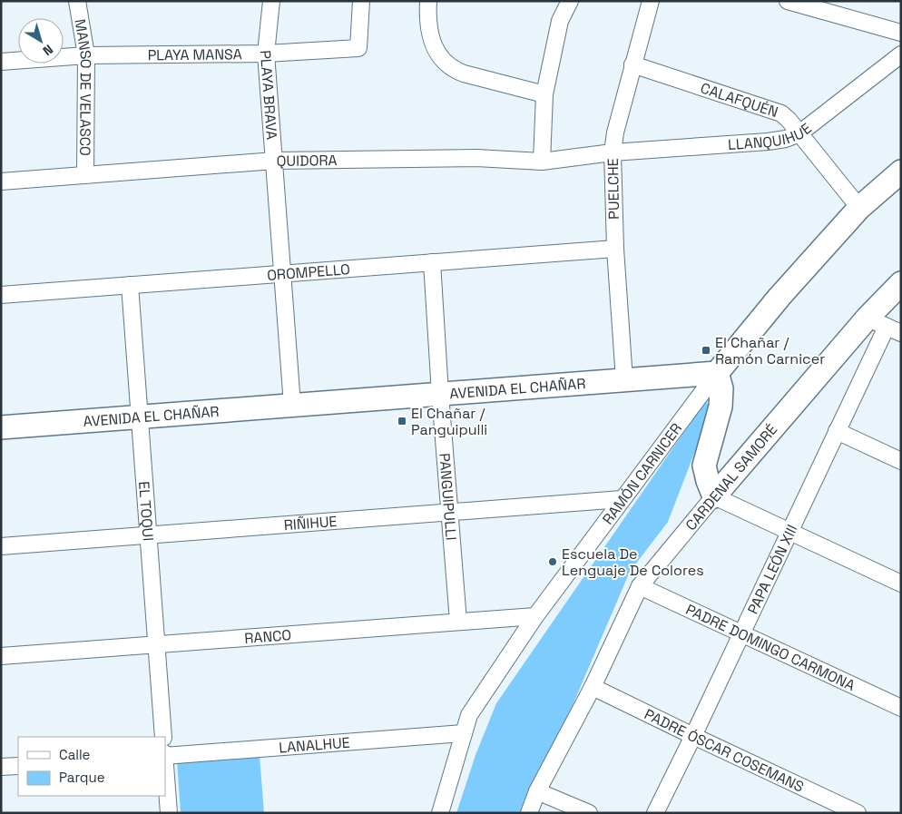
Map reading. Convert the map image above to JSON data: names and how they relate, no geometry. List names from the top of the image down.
{
  "streets": {
    "street": [
      "PLAYA MANSA",
      "MANSO DE VELASCO",
      "PLAYA BRAVA",
      "CALAFQUÉN",
      "LLANQUIHUE",
      "QUIDORA",
      "PUELCHE",
      "OROMPELLO",
      "AVENIDA EL CHAÑAR",
      "RAMÓN CARNICER",
      "CARDENAL SAMORÉ",
      "PANGUIPULLI",
      "EL TOQUI",
      "RIÑIHUE",
      "PAPA LEÓN XIII",
      "RANCO",
      "PADRE DOMINGO CARMONA",
      "LANALHUE",
      "PADRE ÓSCAR COSEMANS"
    ]
  },
  "crossings": [
    ["PLAYA MANSA", "MANSO DE VELASCO"],
    ["PLAYA MANSA", "PLAYA BRAVA"],
    ["MANSO DE VELASCO", "QUIDORA"],
    ["PLAYA BRAVA", "QUIDORA"],
    ["PLAYA BRAVA", "OROMPELLO"],
    ["PLAYA BRAVA", "AVENIDA EL CHAÑAR"],
    ["CALAFQUÉN", "LLANQUIHUE"],
    ["CALAFQUÉN", "PUELCHE"],
    ["CALAFQUÉN", "RAMÓN CARNICER"],
    ["LLANQUIHUE", "QUIDORA"],
    ["LLANQUIHUE", "PUELCHE"],
    ["QUIDORA", "PUELCHE"],
    ["PUELCHE", "OROMPELLO"],
    ["PUELCHE", "AVENIDA EL CHAÑAR"],
    ["OROMPELLO", "PANGUIPULLI"],
    ["OROMPELLO", "EL TOQUI"],
    ["AVENIDA EL CHAÑAR", "RAMÓN CARNICER"],
    ["AVENIDA EL CHAÑAR", "PANGUIPULLI"],
    ["AVENIDA EL CHAÑAR", "EL TOQUI"],
    ["RAMÓN CARNICER", "RIÑIHUE"],
    ["RAMÓN CARNICER", "RANCO"],
    ["RAMÓN CARNICER", "LANALHUE"],
    ["CARDENAL SAMORÉ", "PAPA LEÓN XIII"],
    ["CARDENAL SAMORÉ", "PADRE DOMINGO CARMONA"],
    ["CARDENAL SAMORÉ", "PADRE ÓSCAR COSEMANS"],
    ["PANGUIPULLI", "RIÑIHUE"],
    ["PANGUIPULLI", "RANCO"],
    ["EL TOQUI", "RIÑIHUE"],
    ["EL TOQUI", "RANCO"],
    ["PAPA LEÓN XIII", "PADRE DOMINGO CARMONA"],
    ["PAPA LEÓN XIII", "PADRE ÓSCAR COSEMANS"]
  ],
  "places": {
    "transit": ["El Chañar / Ramón Carnicer", "El Chañar / Panguipulli"],
    "other": ["Escuela De Lenguaje De Colores"]
  },
  "legend": ["Calle", "Parque"],
  "north": "bottom right"
}
